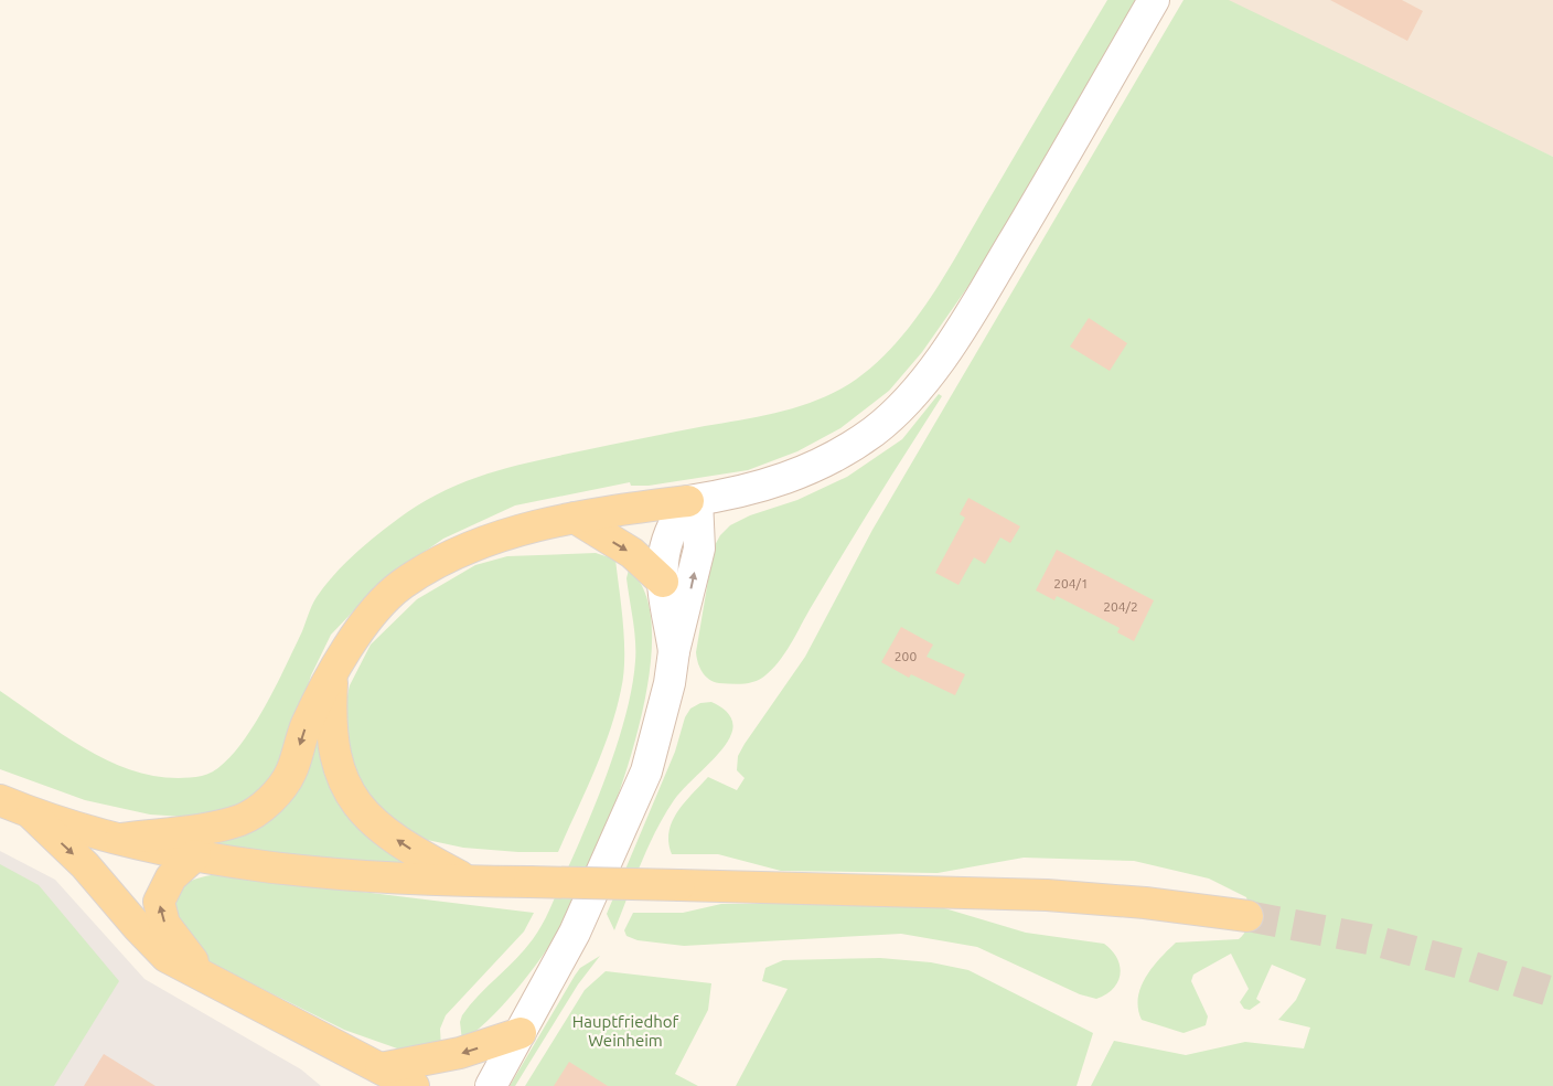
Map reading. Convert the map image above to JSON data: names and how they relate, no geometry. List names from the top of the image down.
{
  "parks": ["Hauptfriedhof Weinheim"],
  "house_numbers": ["204/1", "204/2", "200"]
}
